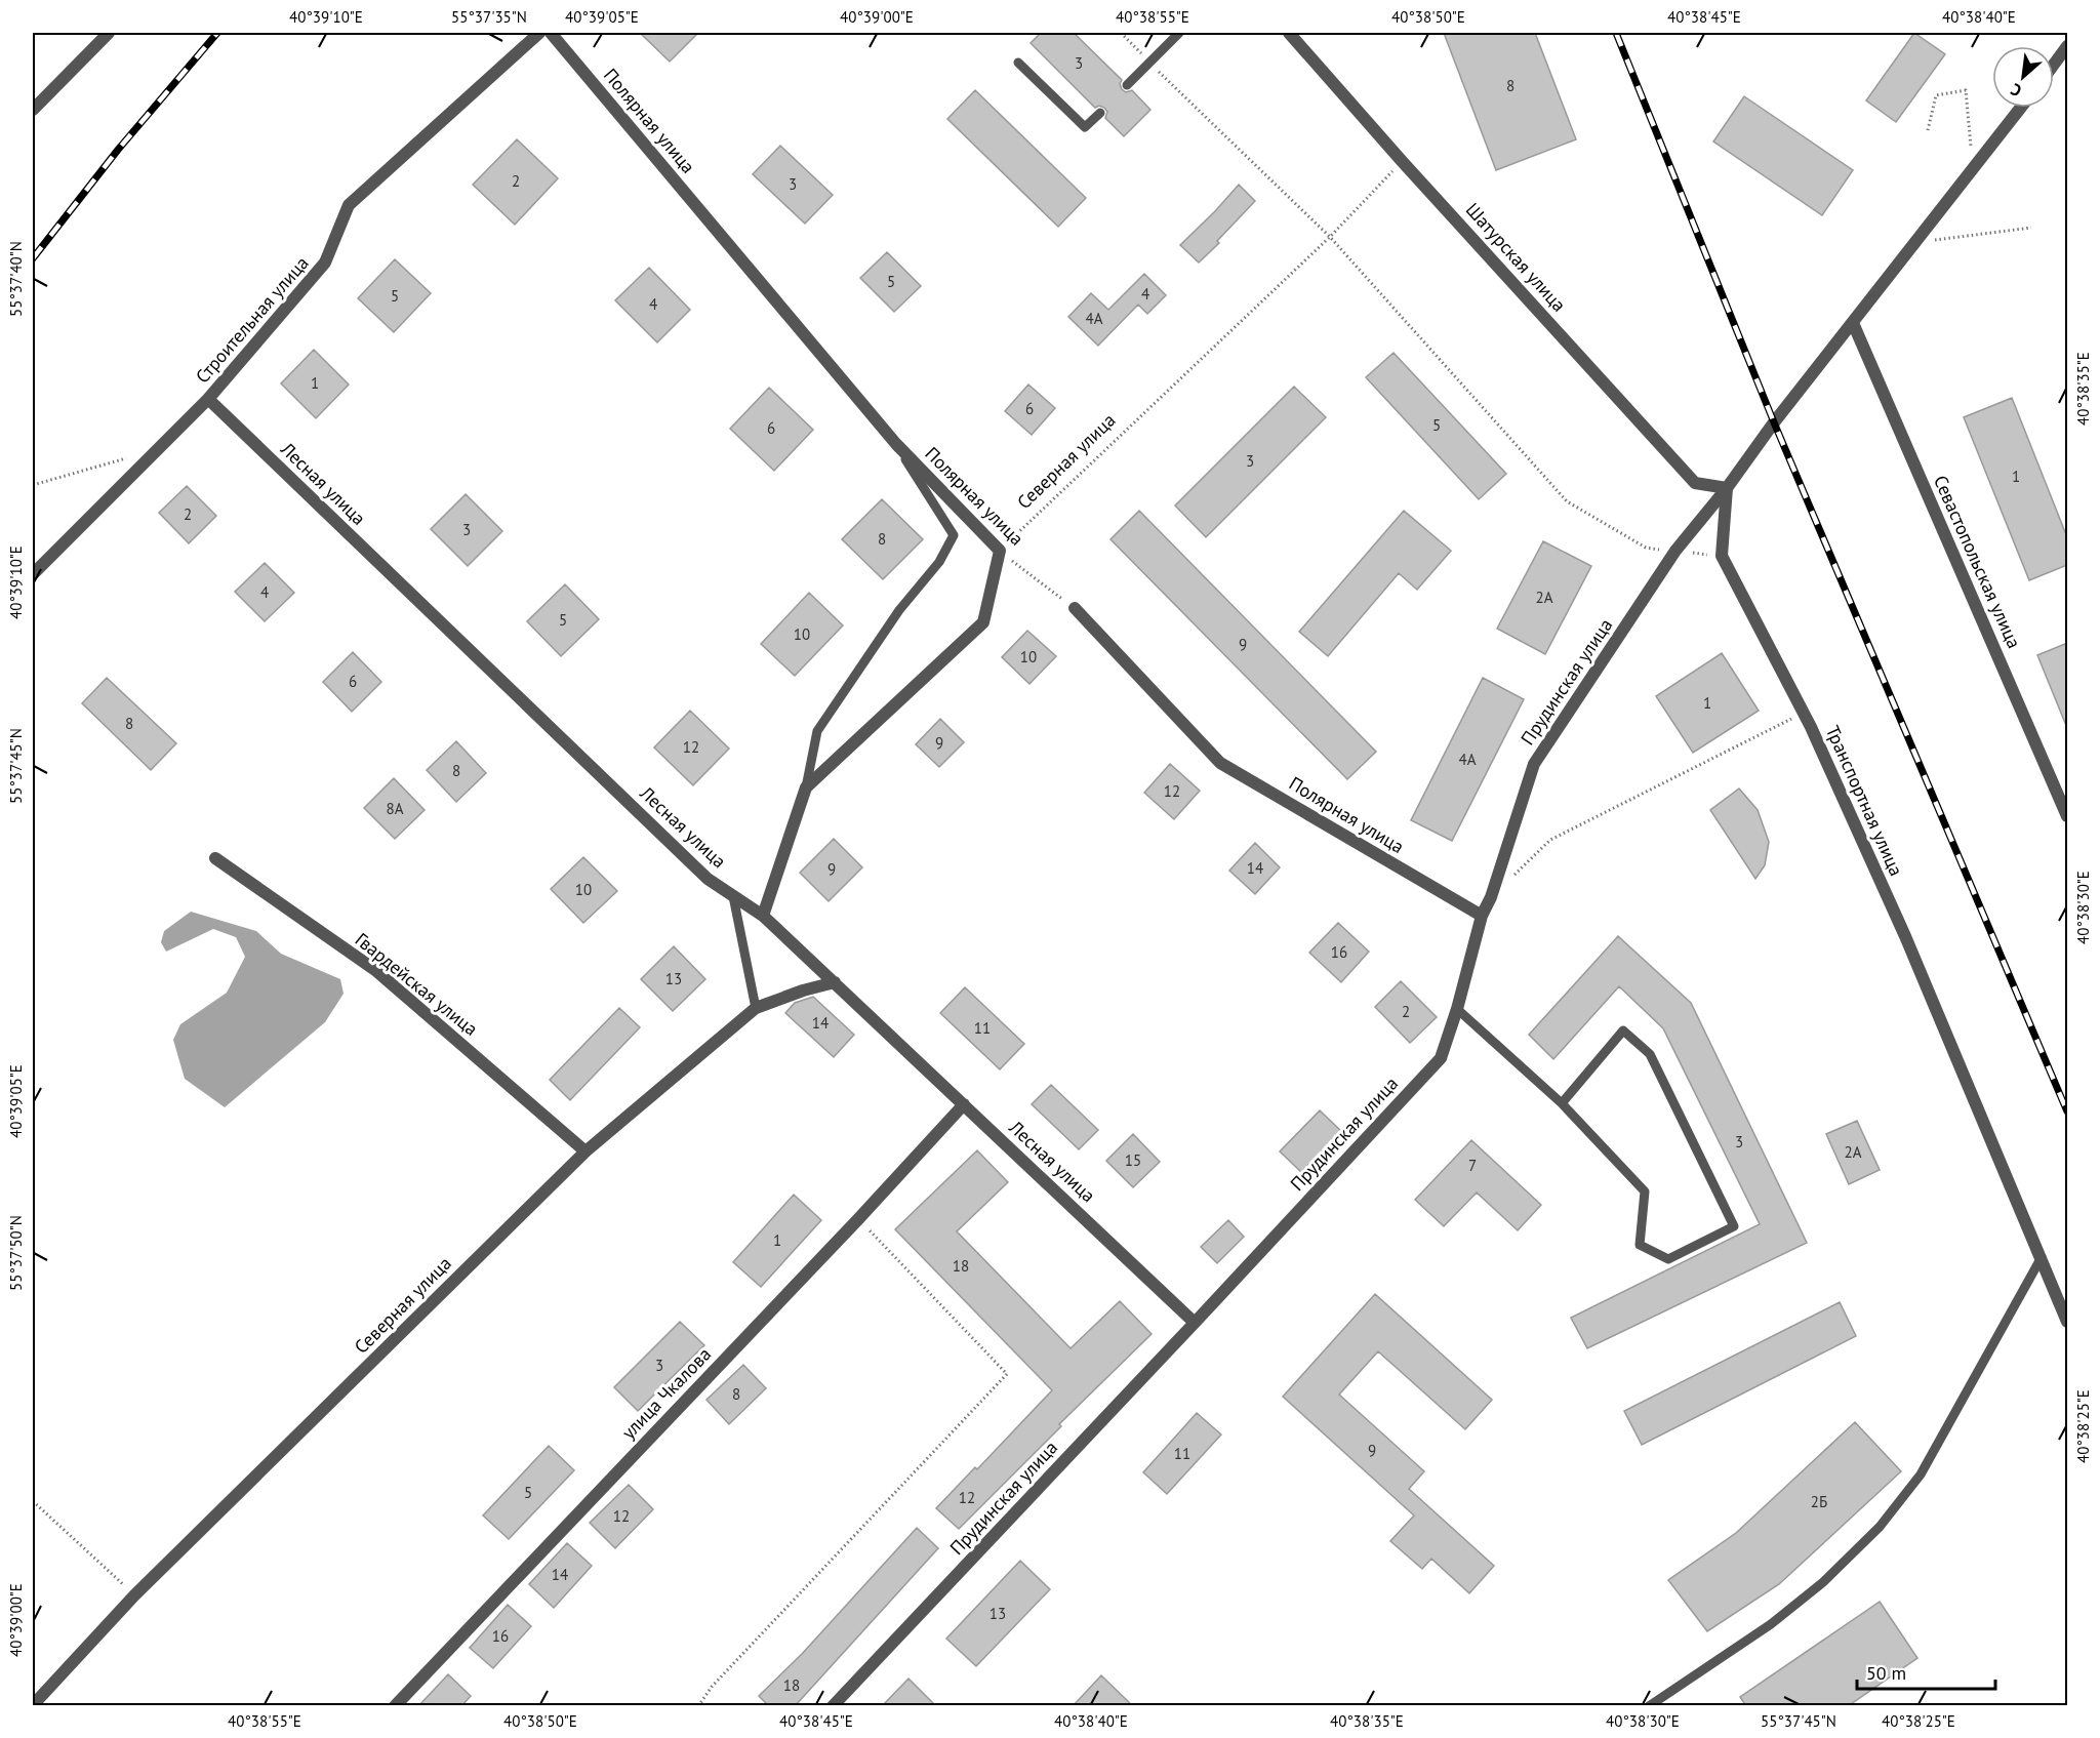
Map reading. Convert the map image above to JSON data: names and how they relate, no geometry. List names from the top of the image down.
{
  "streets": {
    "street": [
      "Полярная улица",
      "Шатурская улица",
      "Строительная улица",
      "Северная улица",
      "Лесная улица",
      "Севастопольская улица",
      "Прудинская улица",
      "Транспортная улица",
      "Гвардейская улица",
      "улица Чкалова"
    ]
  },
  "crossings": [
    ["Полярная улица", "Северная улица"],
    ["Полярная улица", "Прудинская улица"],
    ["Шатурская улица", "Северная улица"],
    ["Шатурская улица", "Прудинская улица"],
    ["Строительная улица", "Лесная улица"],
    ["Северная улица", "Лесная улица"],
    ["Северная улица", "Гвардейская улица"],
    ["Лесная улица", "Прудинская улица"],
    ["Лесная улица", "улица Чкалова"]
  ],
  "house_numbers": [
    "3",
    "8",
    "2",
    "3",
    "5",
    "4",
    "5",
    "4",
    "4А",
    "1",
    "6",
    "5",
    "6",
    "3",
    "1",
    "2",
    "3",
    "8",
    "4",
    "2А",
    "5",
    "10",
    "9",
    "10",
    "6",
    "1",
    "8",
    "9",
    "12",
    "4А",
    "8",
    "12",
    "8А",
    "14",
    "9",
    "10",
    "16",
    "13",
    "2",
    "14",
    "11",
    "3",
    "2А",
    "15",
    "7",
    "1",
    "18",
    "3",
    "8",
    "9",
    "11",
    "5",
    "12",
    "2Б",
    "12",
    "14",
    "13",
    "16",
    "18"
  ],
  "scale_bar": "50 m",
  "north": "bottom left",
  "coordinates": [
    "40°39'10\"E",
    "55°37'35\"N",
    "40°39'05\"E",
    "40°39'00\"E",
    "40°38'55\"E",
    "40°38'50\"E",
    "40°38'45\"E",
    "40°38'40\"E",
    "55°37'40\"N",
    "40°38'35\"E",
    "55°37'45\"N",
    "40°38'30\"E",
    "55°37'50\"N",
    "40°38'25\"E"
  ]
}
